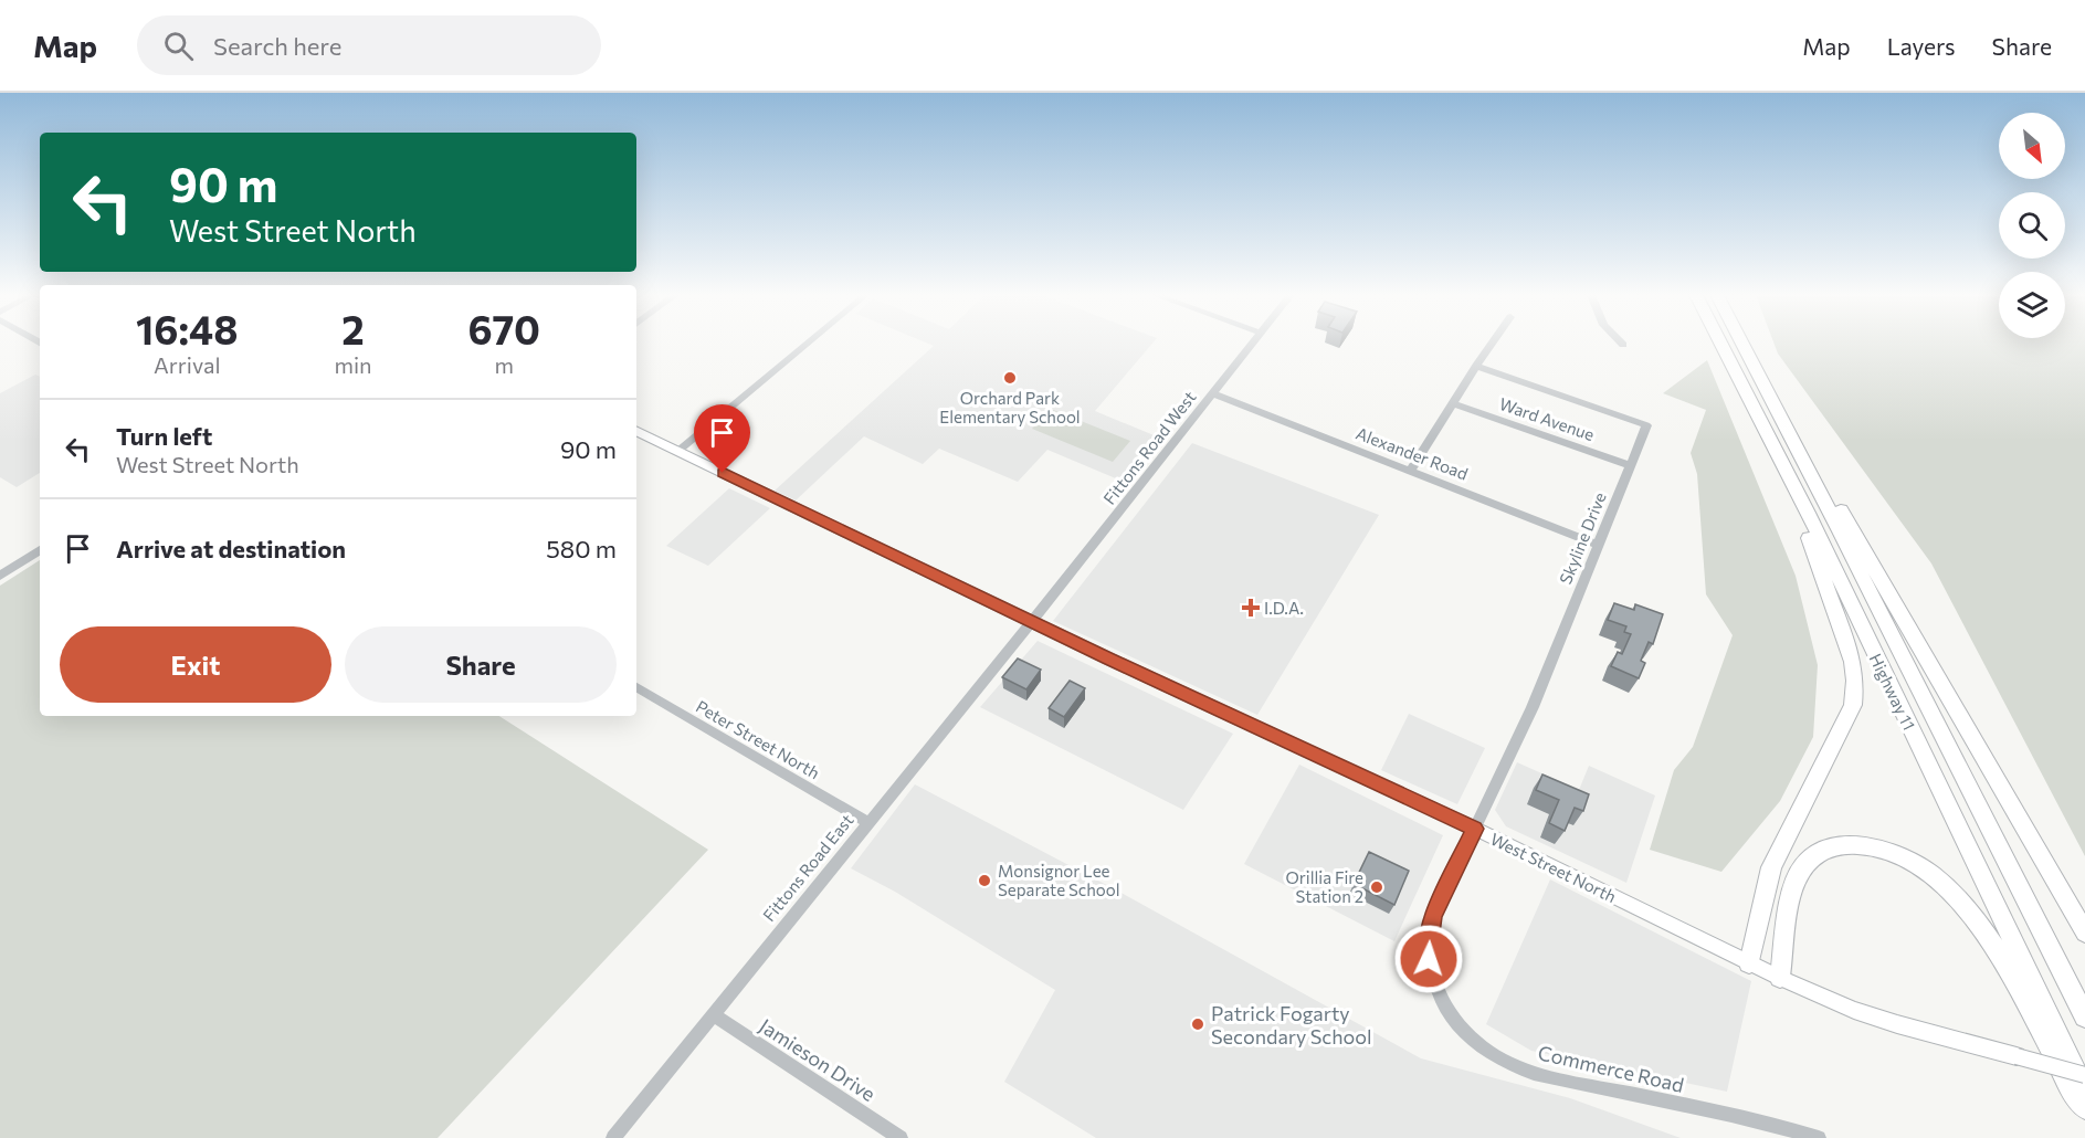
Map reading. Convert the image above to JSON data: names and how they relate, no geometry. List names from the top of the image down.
{
  "streets": {
    "highway": ["Highway 11"],
    "main road": ["West Street North"],
    "street": [
      "Ward Avenue",
      "Fittons Road West",
      "Alexander Road",
      "Skyline Drive",
      "Peter Street North",
      "Fittons Road East",
      "Jamieson Drive",
      "Commerce Road"
    ]
  },
  "crossings": [
    ["Ward Avenue", "Skyline Drive"],
    ["Fittons Road West", "Alexander Road"],
    ["Fittons Road West", "Fittons Road East"],
    ["Fittons Road West", "West Street North"],
    ["Alexander Road", "Skyline Drive"],
    ["Skyline Drive", "West Street North"],
    ["Skyline Drive", "Commerce Road"],
    ["Peter Street North", "Fittons Road East"],
    ["Fittons Road East", "West Street North"],
    ["Fittons Road East", "Jamieson Drive"],
    ["West Street North", "Commerce Road"]
  ],
  "places": {
    "other": [
      "Orchard Park Elementary School",
      "Monsignor Lee Separate School",
      "Orillia Fire Station 2",
      "Patrick Fogarty Secondary School"
    ],
    "health": ["I.D.A."]
  },
  "north": "bottom right",
  "page": {
    "header": "Map",
    "search": "Search here",
    "nav": ["Map", "Layers", "Share"],
    "turn": ["90 m", "West Street North"],
    "eta": [
      "16:48",
      "Arrival",
      "2",
      "min",
      "670",
      "m"
    ],
    "list": [
      {
        "name": "Turn left",
        "note": "West Street North",
        "value": "90 m"
      },
      {
        "name": "Arrive at destination",
        "value": "580 m"
      }
    ],
    "buttons": ["Exit", "Share"]
  }
}
